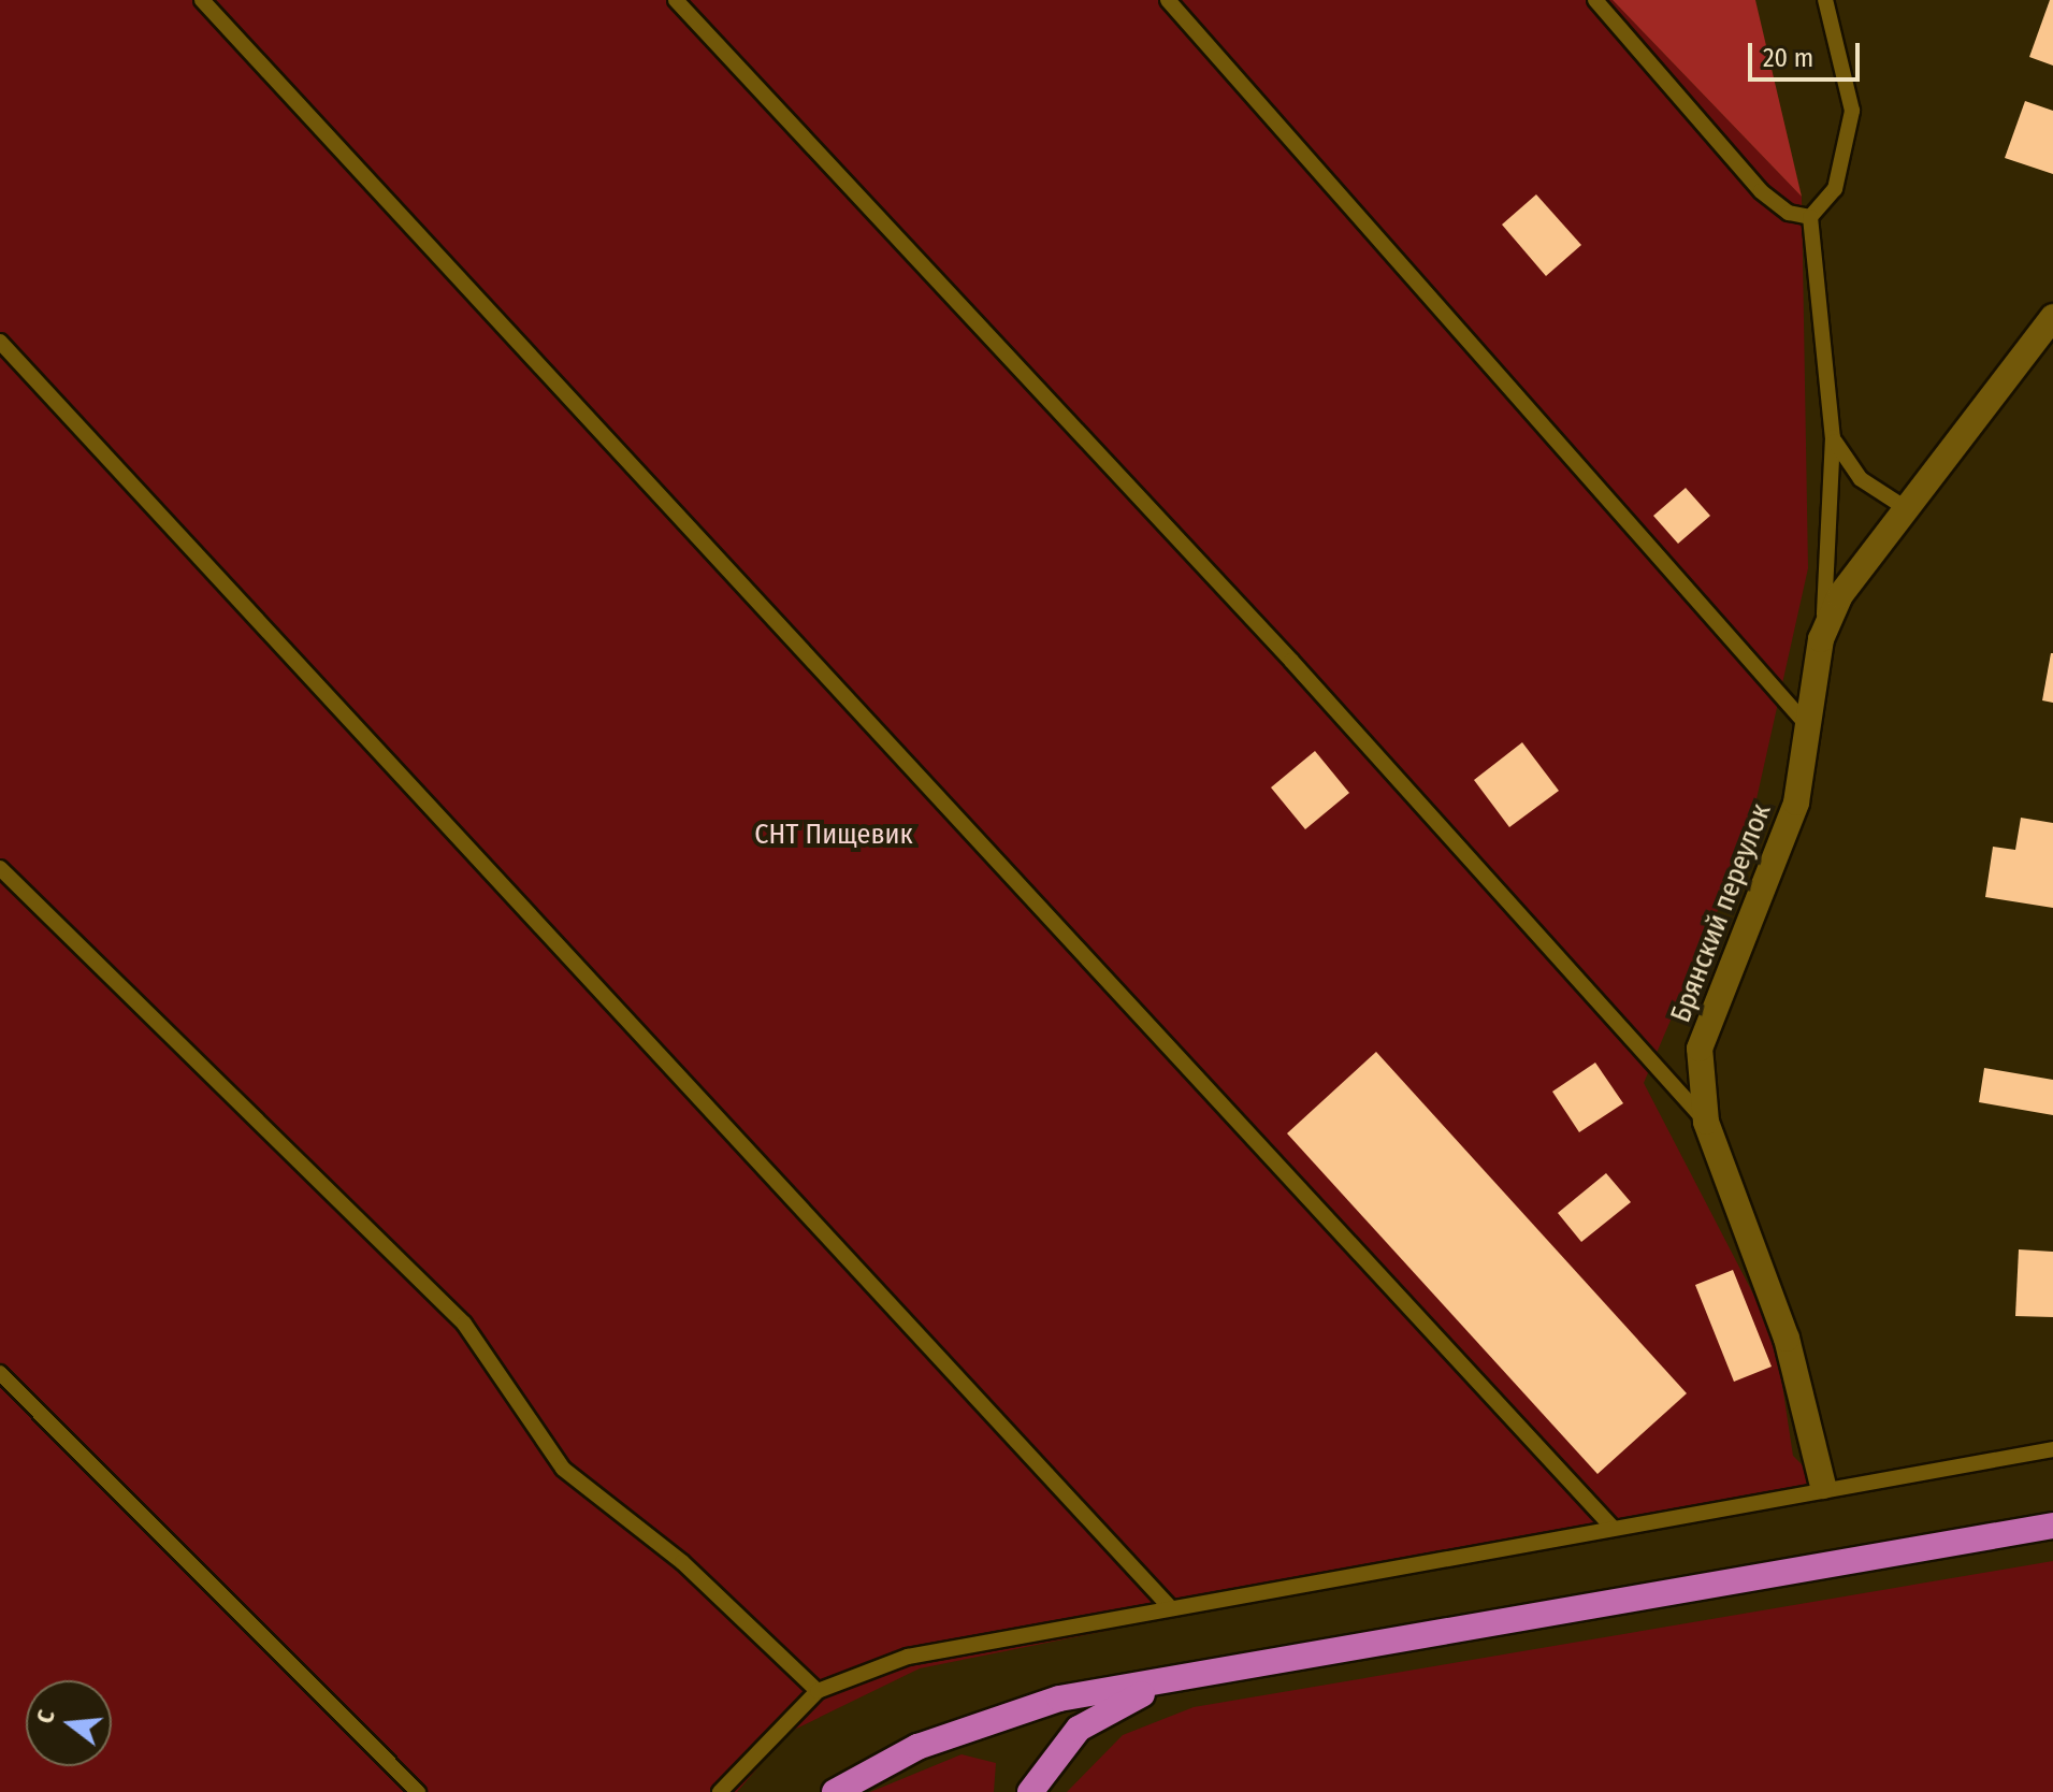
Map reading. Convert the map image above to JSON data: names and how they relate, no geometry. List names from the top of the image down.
{
  "streets": {
    "street": ["Брянский переулок"]
  },
  "parks": ["СНТ Пищевик"],
  "scale_bar": "20 m",
  "north": "left"
}
